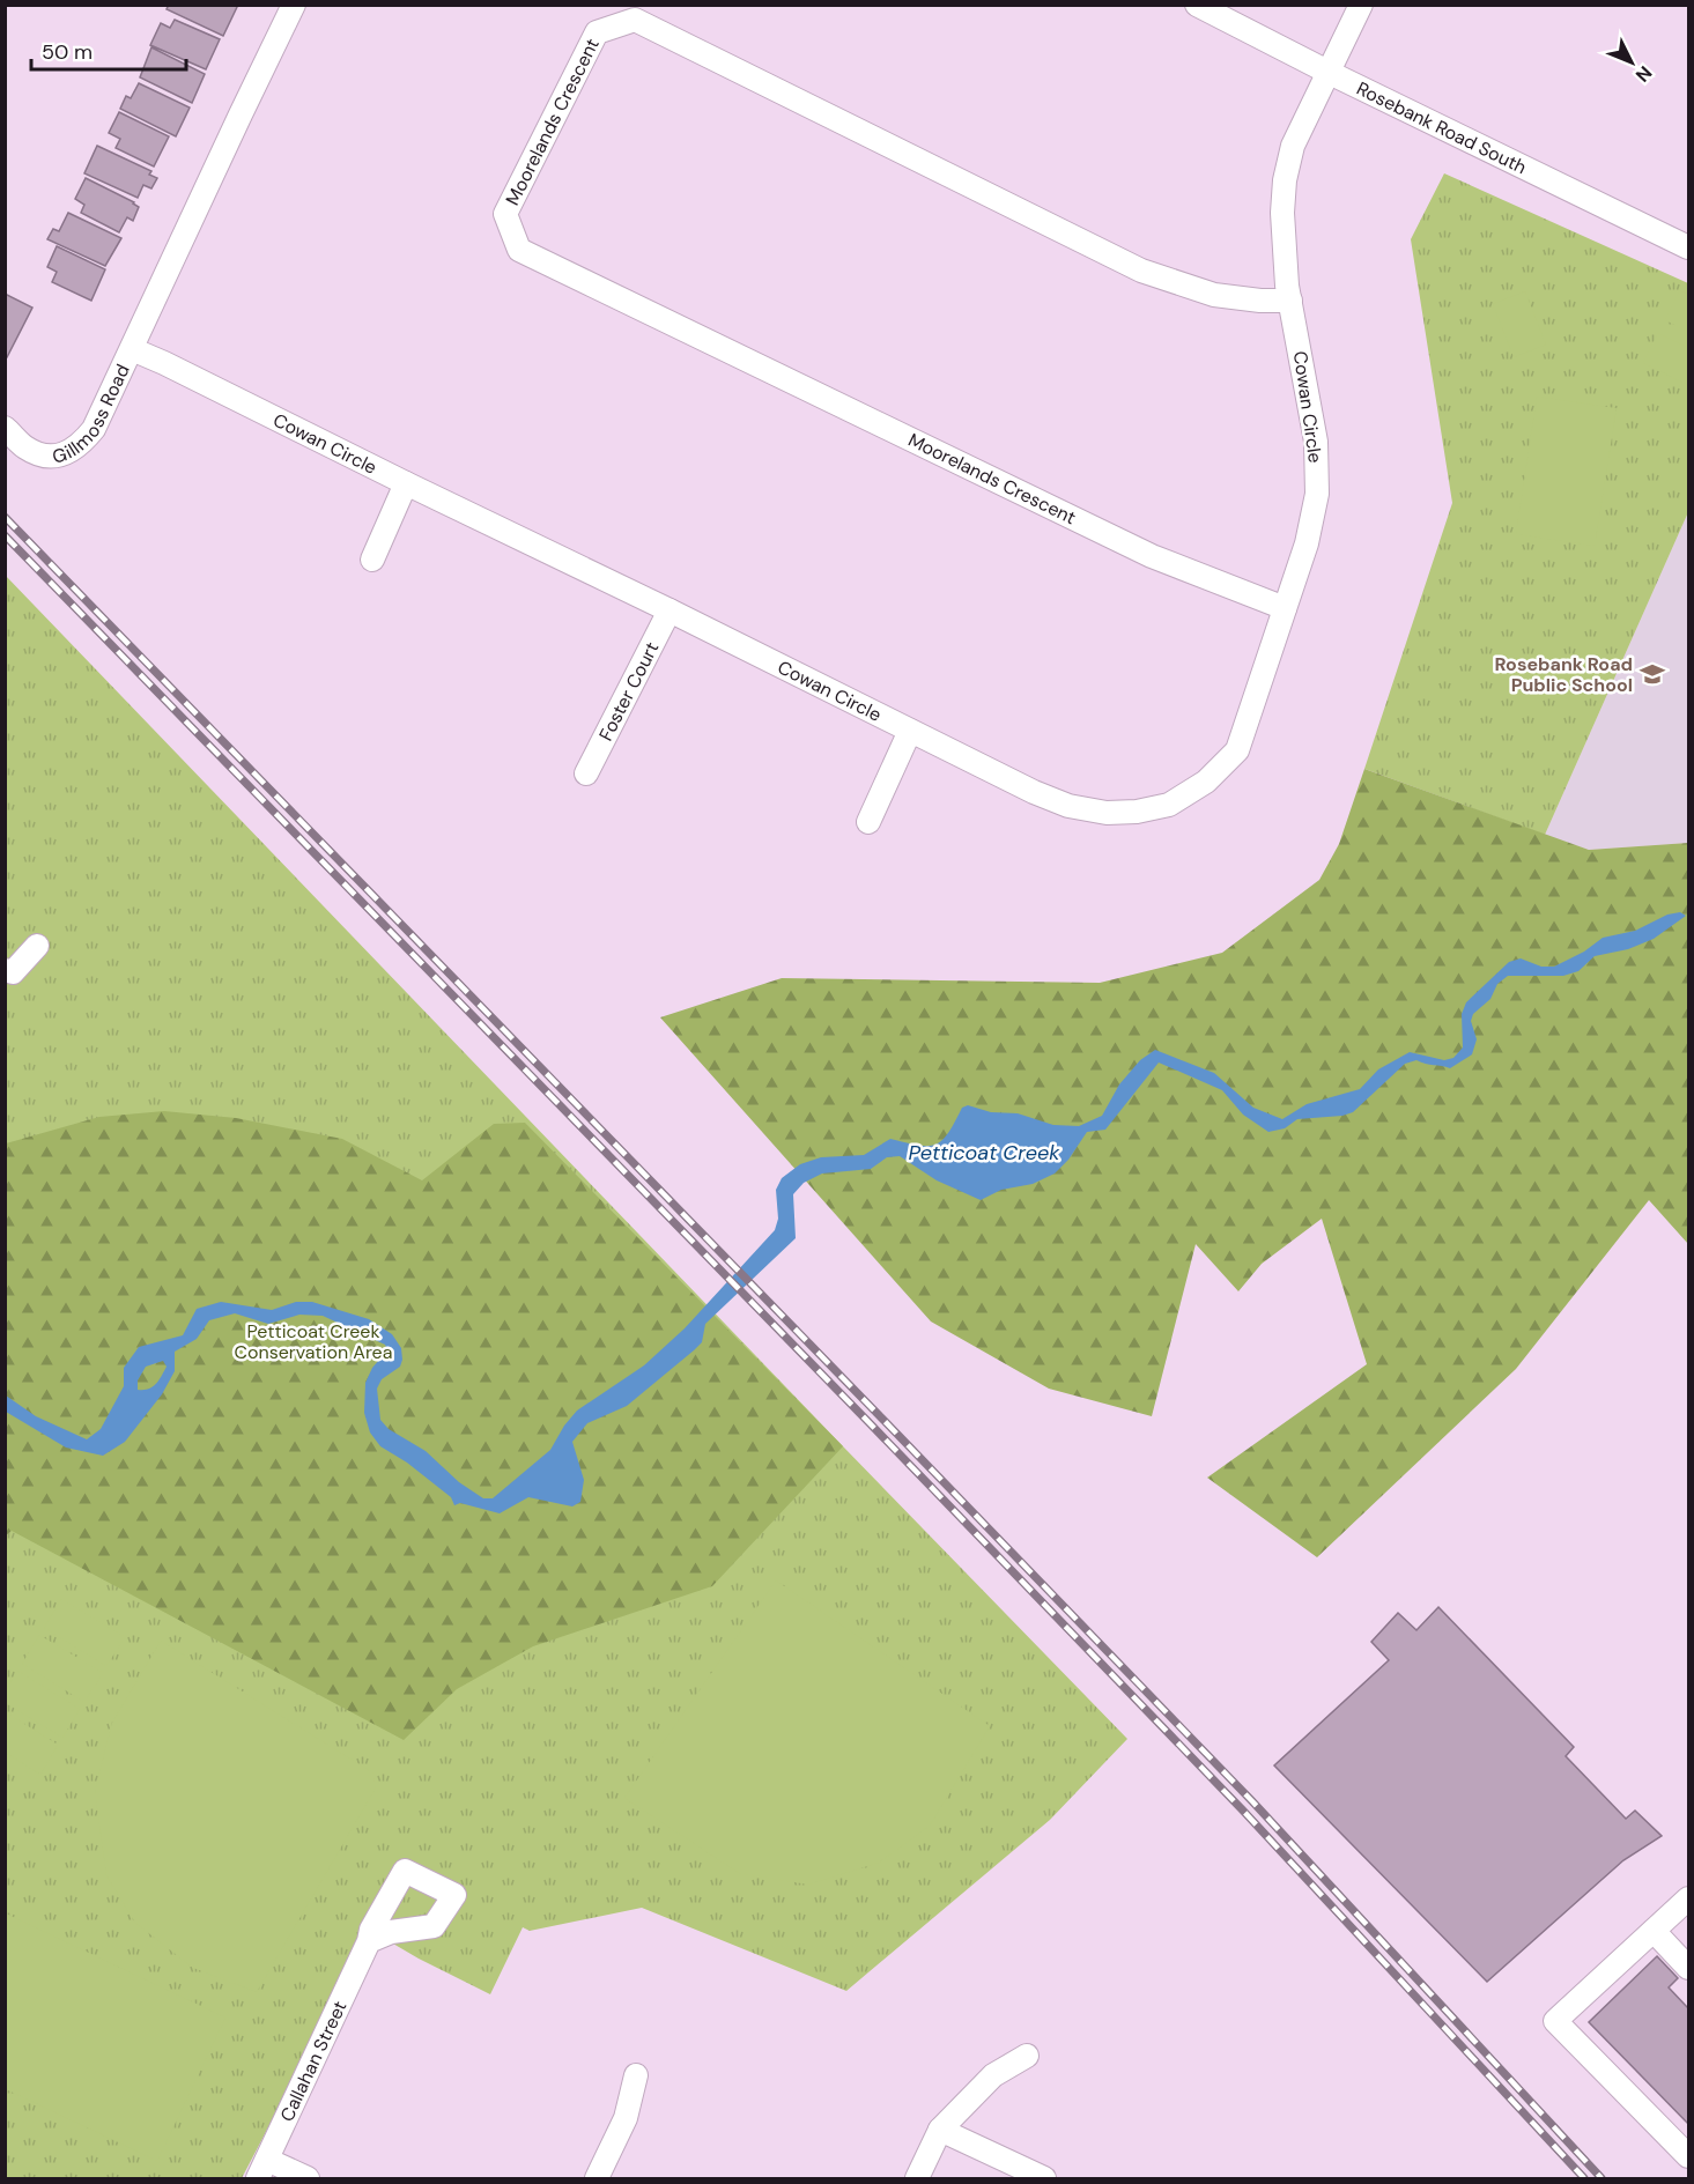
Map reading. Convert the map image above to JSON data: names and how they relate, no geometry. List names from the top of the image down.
{
  "streets": {
    "street": [
      "Moorelands Crescent",
      "Rosebank Road South",
      "Gillmoss Road",
      "Cowan Circle",
      "Foster Court",
      "Callahan Street"
    ]
  },
  "crossings": [
    ["Moorelands Crescent", "Cowan Circle"],
    ["Rosebank Road South", "Cowan Circle"],
    ["Gillmoss Road", "Cowan Circle"],
    ["Cowan Circle", "Foster Court"]
  ],
  "water": ["Petticoat Creek"],
  "parks": ["Petticoat Creek Conservation Area"],
  "places": {
    "school or university": ["Rosebank Road Public School"]
  },
  "scale_bar": "50 m",
  "north": "bottom right"
}
